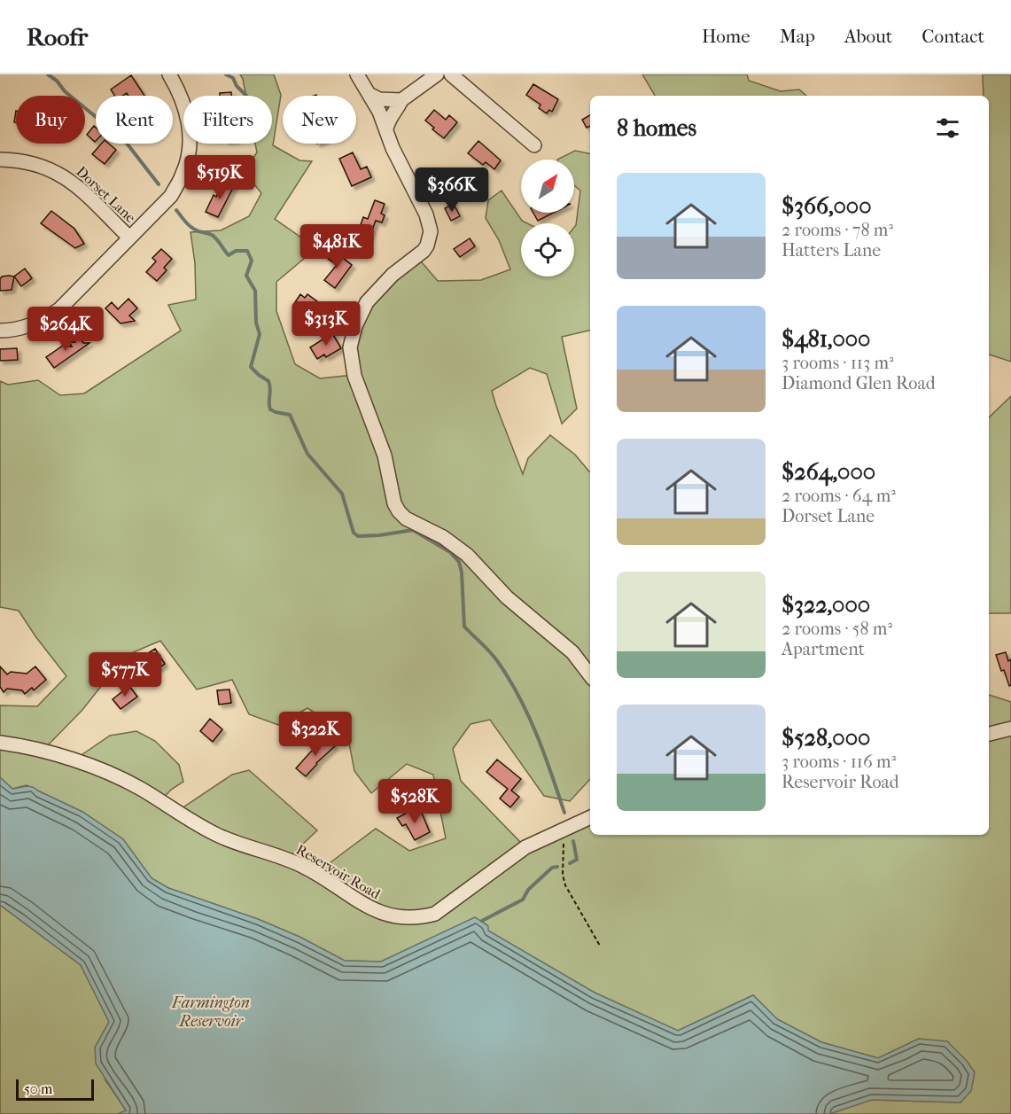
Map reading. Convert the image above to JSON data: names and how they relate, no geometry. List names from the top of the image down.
{
  "streets": {
    "street": ["Dorset Lane", "Reservoir Road"]
  },
  "water": ["Farmington Reservoir"],
  "scale_bar": "50 m",
  "north": "top right",
  "page": {
    "header": "Roofr",
    "nav": [
      "Home",
      "Map",
      "About",
      "Contact"
    ],
    "chip": [
      "Buy",
      "Rent",
      "Filters",
      "New"
    ],
    "heading": "8 homes",
    "price": [
      "$519K",
      "$366K",
      "$481K",
      "$313K",
      "$264K",
      "$577K",
      "$322K",
      "$528K"
    ],
    "list": [
      {
        "name": "$366,000",
        "note": "2 rooms · 78 m² · Hatters Lane"
      },
      {
        "name": "$481,000",
        "note": "3 rooms · 113 m² · Diamond Glen Road"
      },
      {
        "name": "$264,000",
        "note": "2 rooms · 64 m² · Dorset Lane"
      },
      {
        "name": "$322,000",
        "note": "2 rooms · 58 m² · Apartment"
      },
      {
        "name": "$528,000",
        "note": "3 rooms · 116 m² · Reservoir Road"
      }
    ],
    "scale": "50 m"
  }
}
